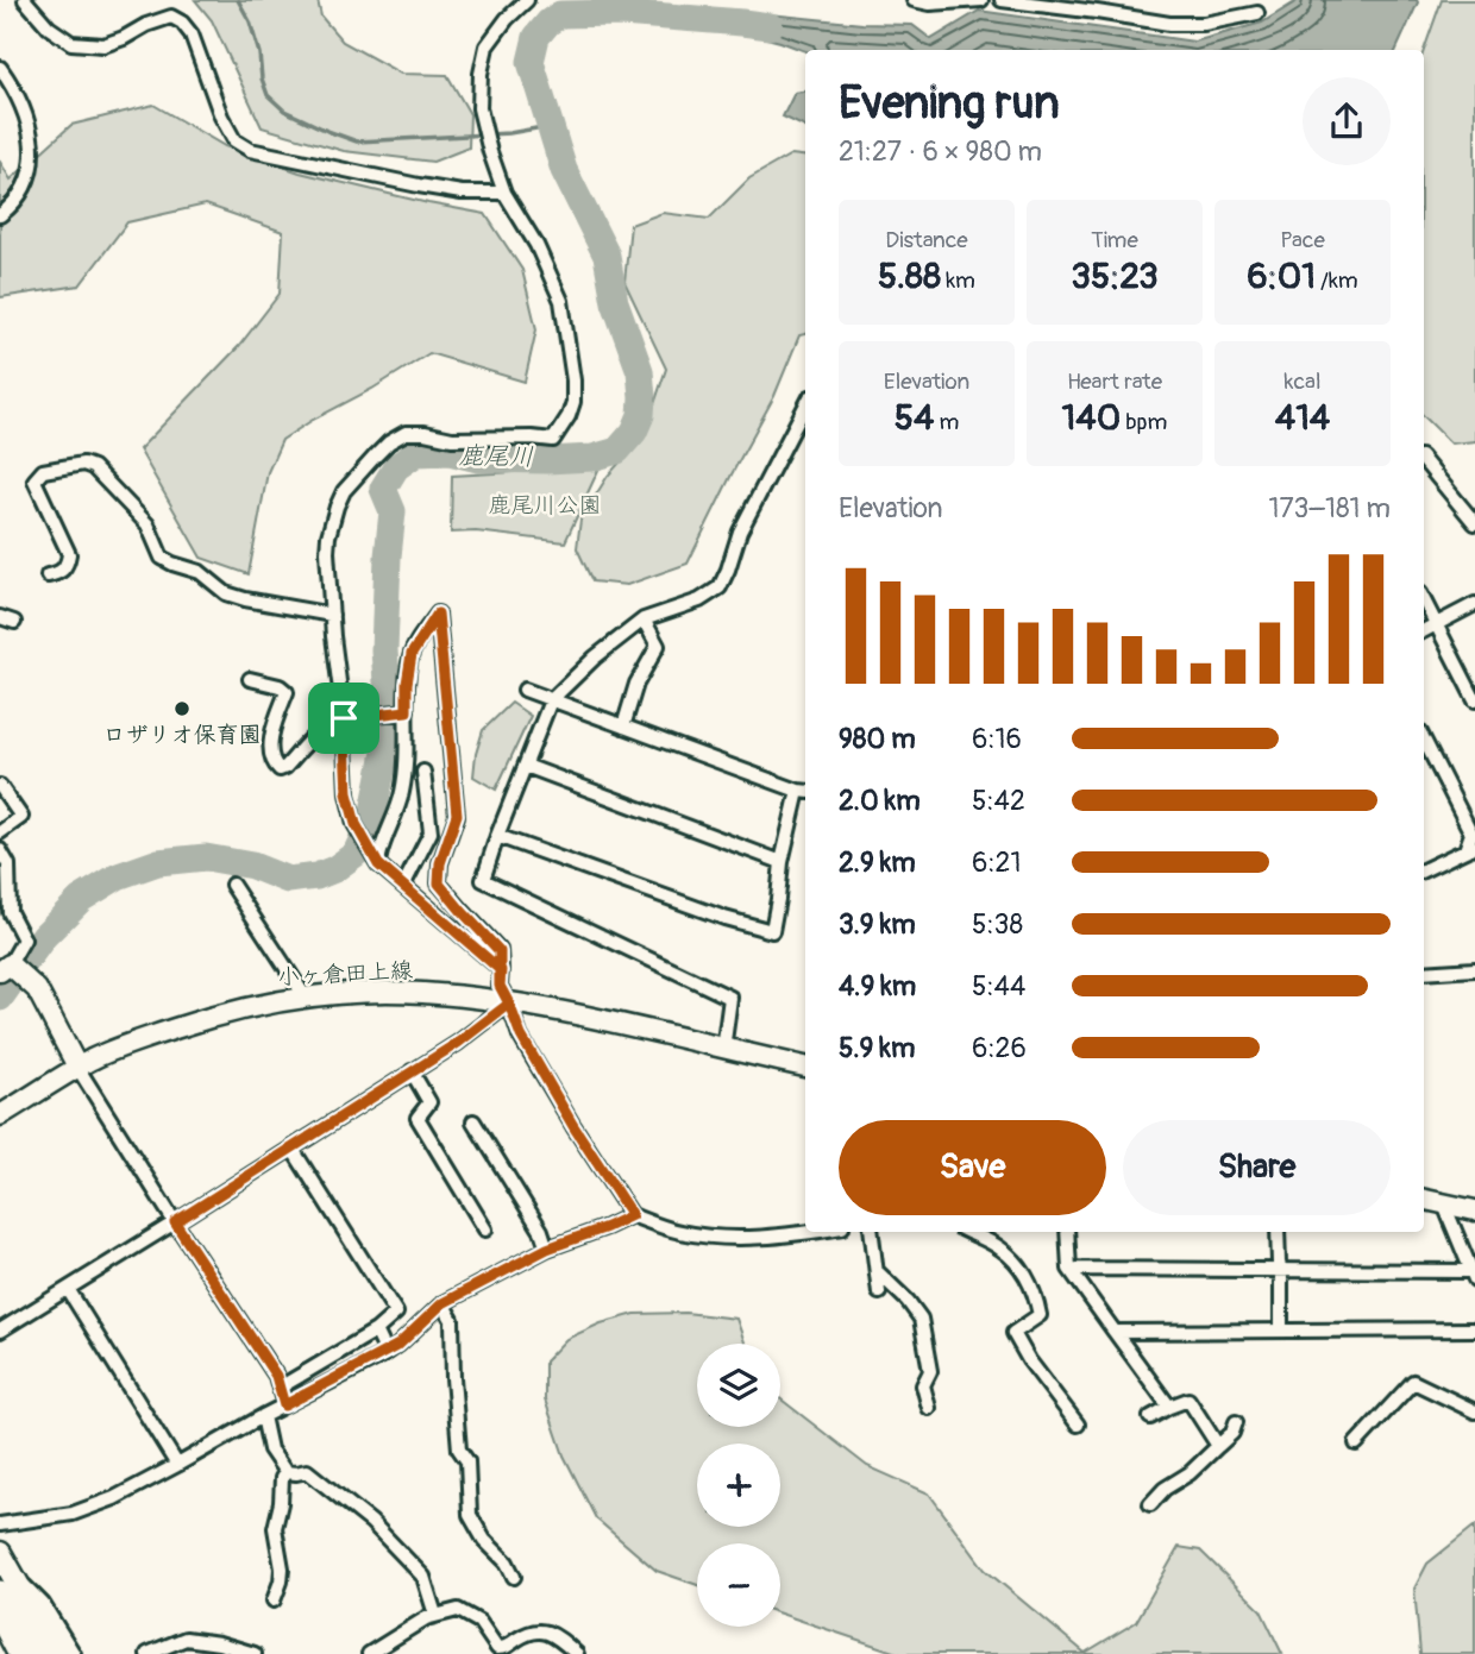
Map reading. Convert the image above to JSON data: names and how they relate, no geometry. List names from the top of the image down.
{
  "streets": {
    "main road": ["小ヶ倉田上線"]
  },
  "water": ["鹿尾川"],
  "parks": ["鹿尾川公園"],
  "places": ["ロザリオ保育園"],
  "page": {
    "heading": ["Evening run", "21:27 · 6 × 980 m"],
    "stats": [
      ["Distance", "5.88 km"],
      ["Time", "35:23"],
      ["Pace", "6:01 /km"],
      ["Elevation", "54 m"],
      ["Heart rate", "140 bpm"],
      ["kcal", "414"]
    ],
    "chart": ["Elevation", "173–181 m"],
    "list": [
      {
        "name": "980 m",
        "note": "6:16"
      },
      {
        "name": "2.0 km",
        "note": "5:42"
      },
      {
        "name": "2.9 km",
        "note": "6:21"
      },
      {
        "name": "3.9 km",
        "note": "5:38"
      },
      {
        "name": "4.9 km",
        "note": "5:44"
      },
      {
        "name": "5.9 km",
        "note": "6:26"
      }
    ],
    "buttons": ["Save", "Share"],
    "map_buttons": ["+", "−"]
  }
}
